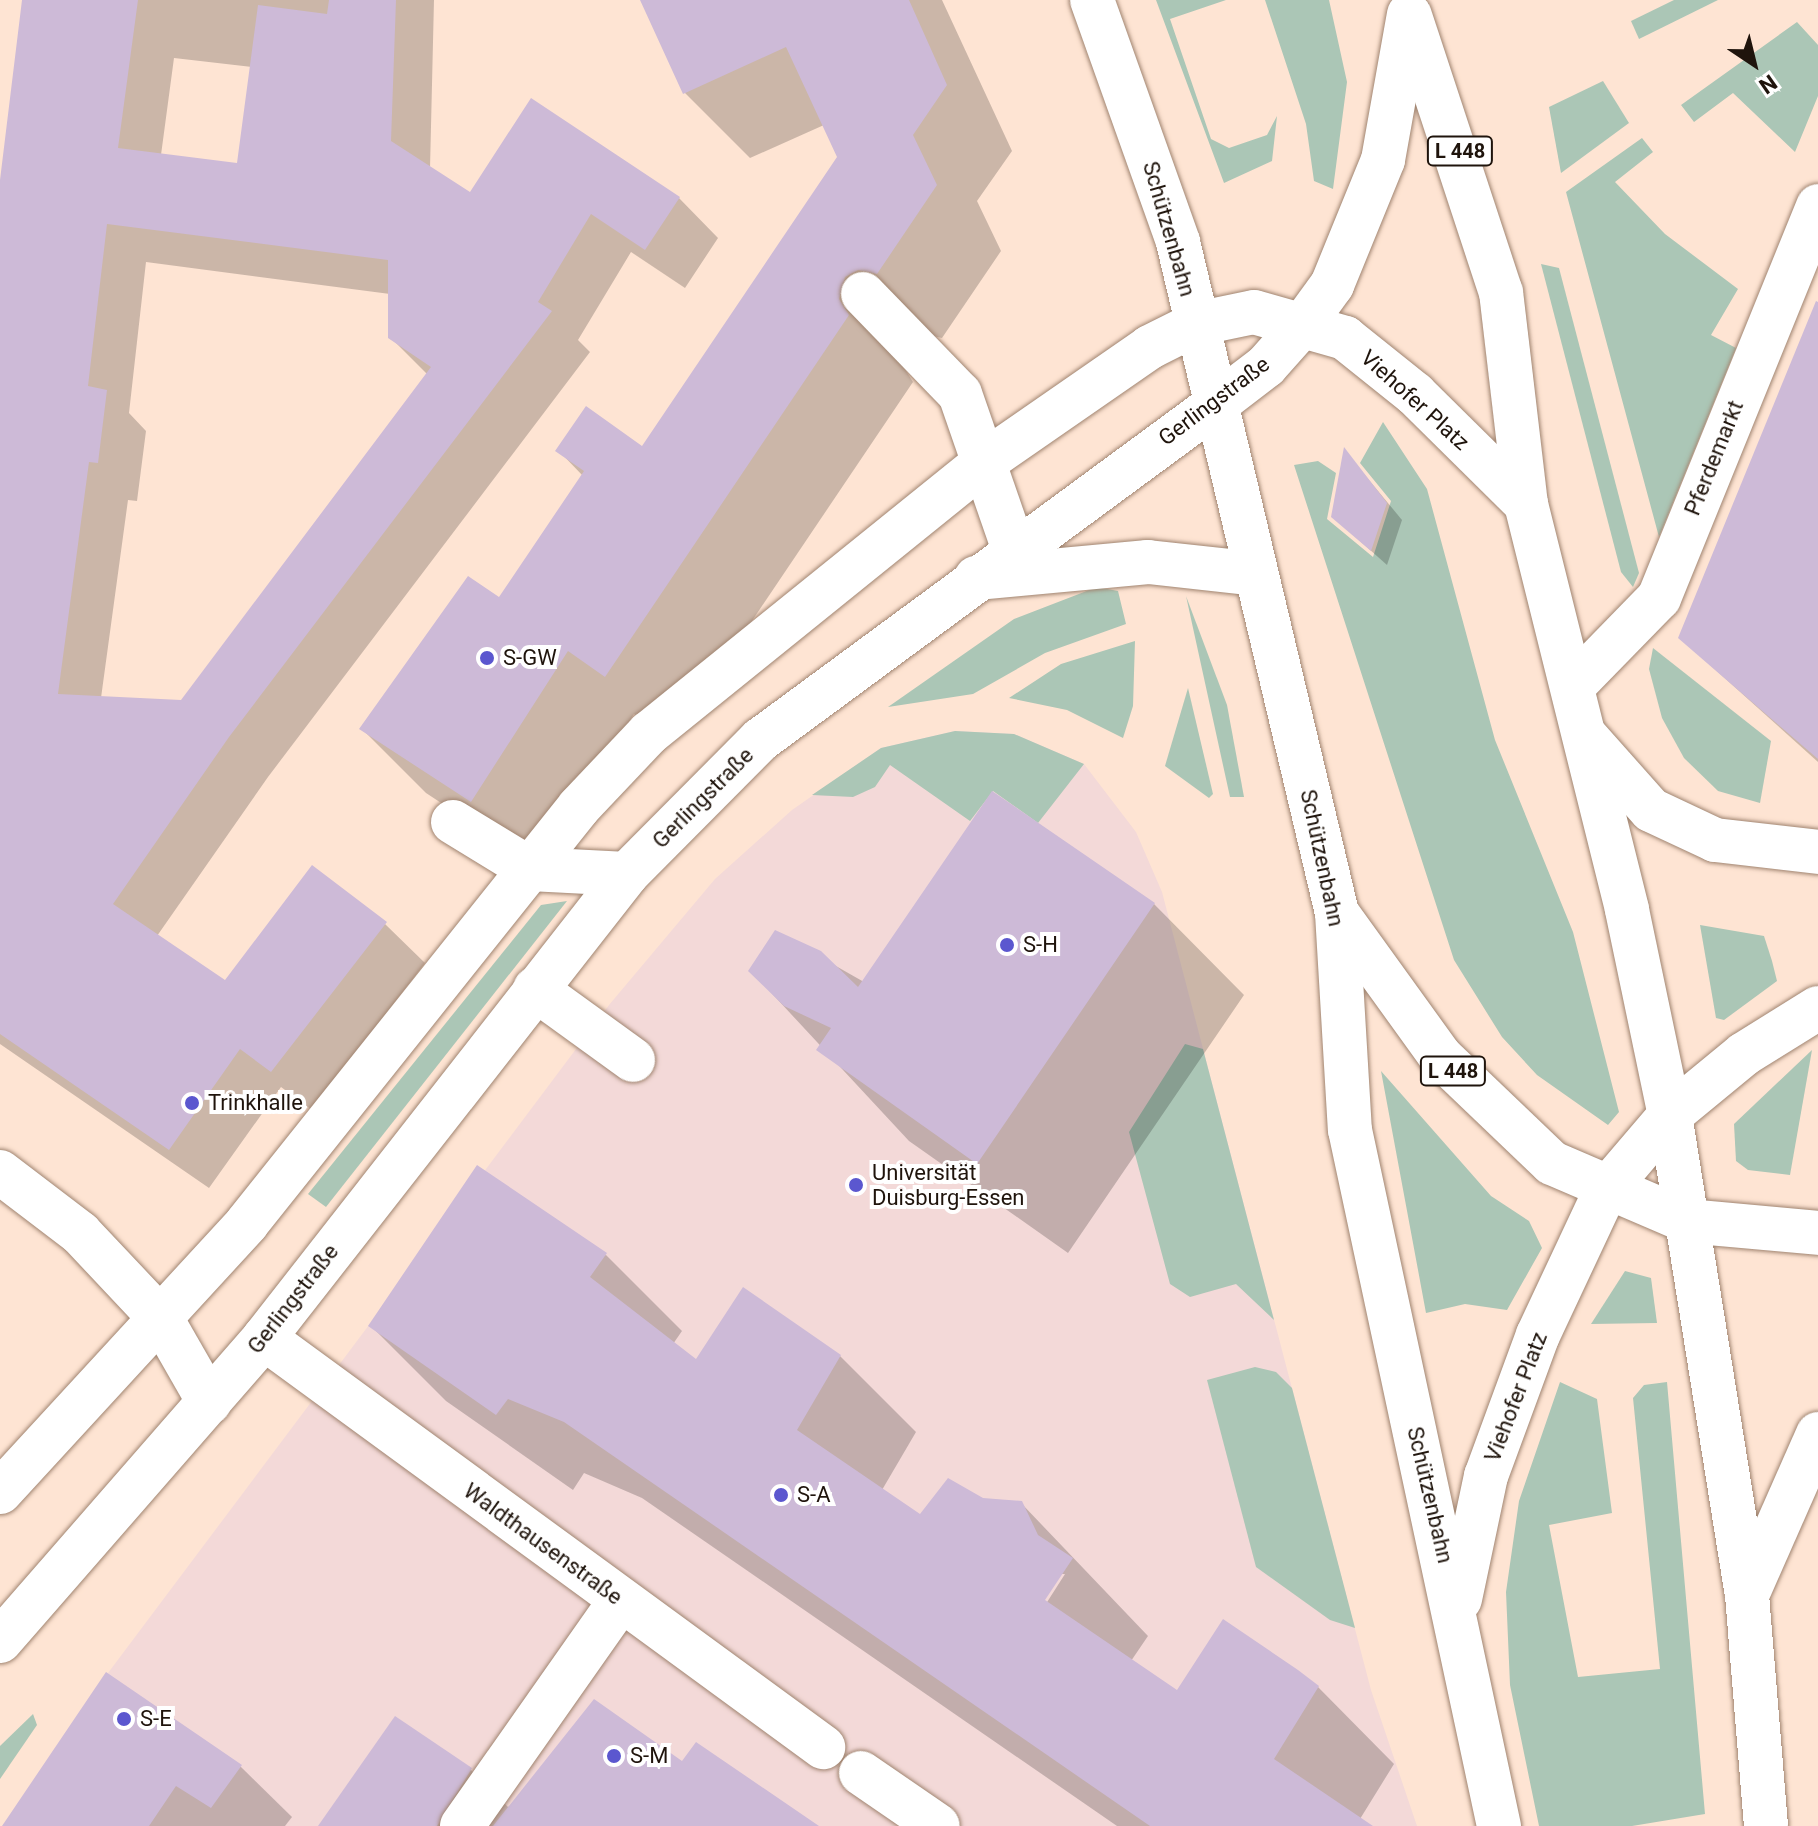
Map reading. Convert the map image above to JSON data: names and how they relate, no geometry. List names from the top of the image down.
{
  "streets": {
    "main road": [
      "L 448",
      "Schützenbahn",
      "Viehofer Platz",
      "Gerlingstraße",
      "Pferdemarkt",
      "Waldthausenstraße"
    ]
  },
  "crossings": [
    ["L 448", "Schützenbahn"],
    ["L 448", "Viehofer Platz"],
    ["L 448", "Gerlingstraße"],
    ["L 448", "Pferdemarkt"],
    ["Schützenbahn", "Viehofer Platz"],
    ["Schützenbahn", "Gerlingstraße"],
    ["Viehofer Platz", "Gerlingstraße"],
    ["Gerlingstraße", "Waldthausenstraße"]
  ],
  "places": [
    "S-GW",
    "S-H",
    "Trinkhalle",
    "Universität Duisburg-Essen",
    "S-A",
    "S-E",
    "S-M"
  ],
  "north": "bottom right"
}
